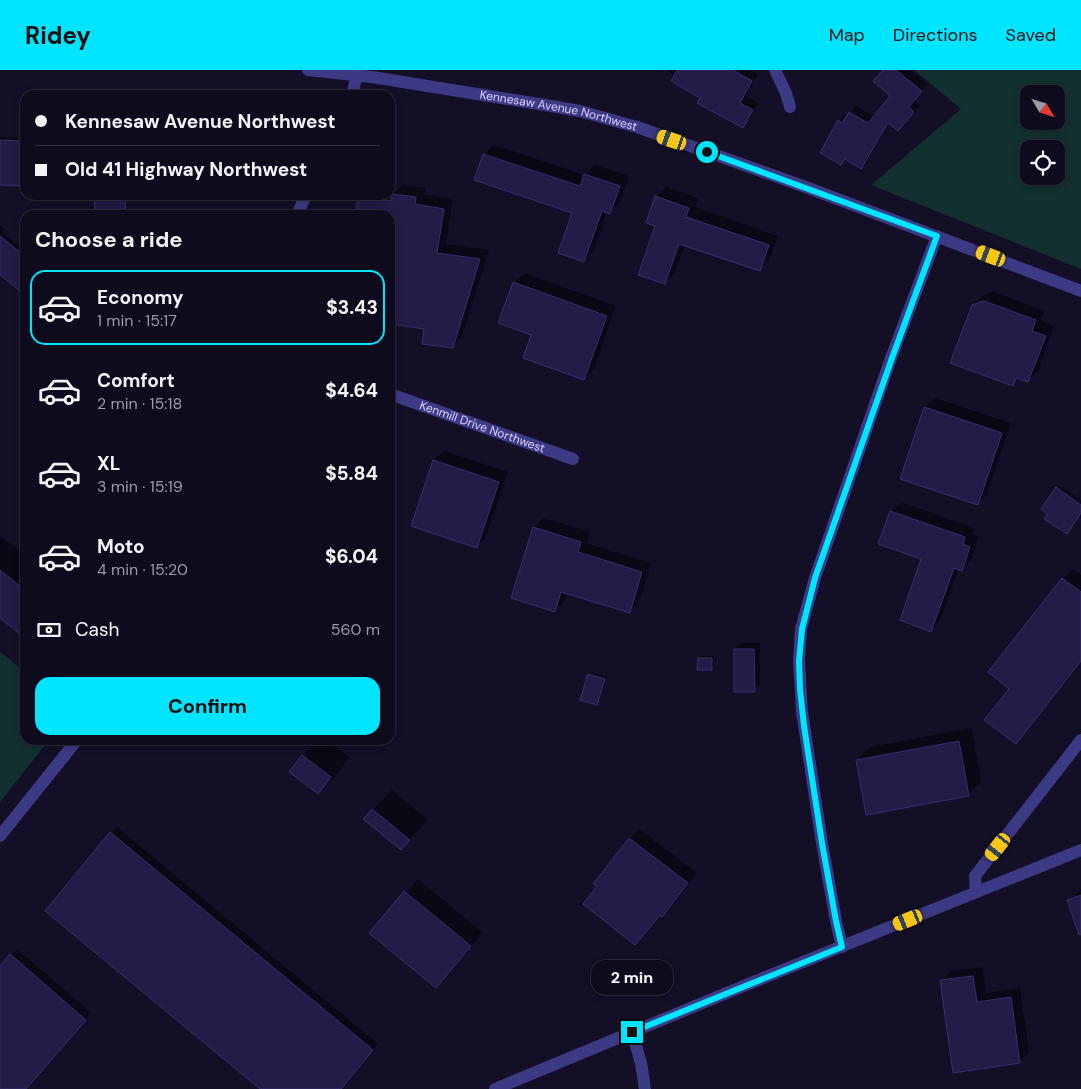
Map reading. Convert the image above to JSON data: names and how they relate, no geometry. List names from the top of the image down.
{
  "streets": {
    "street": ["Kennesaw Avenue Northwest", "Kenmill Drive Northwest"]
  },
  "north": "bottom right",
  "page": {
    "header": "Ridey",
    "nav": ["Map", "Directions", "Saved"],
    "banner": ["Kennesaw Avenue Northwest", "Old 41 Highway Northwest"],
    "heading": "Choose a ride",
    "list": [
      {
        "name": "Economy",
        "note": "1 min · 15:17",
        "value": "$3.43"
      },
      {
        "name": "Comfort",
        "note": "2 min · 15:18",
        "value": "$4.64"
      },
      {
        "name": "XL",
        "note": "3 min · 15:19",
        "value": "$5.84"
      },
      {
        "name": "Moto",
        "note": "4 min · 15:20",
        "value": "$6.04"
      }
    ],
    "pay": ["Cash", "560 m"],
    "buttons": "Confirm",
    "bubble": "2 min"
  }
}
